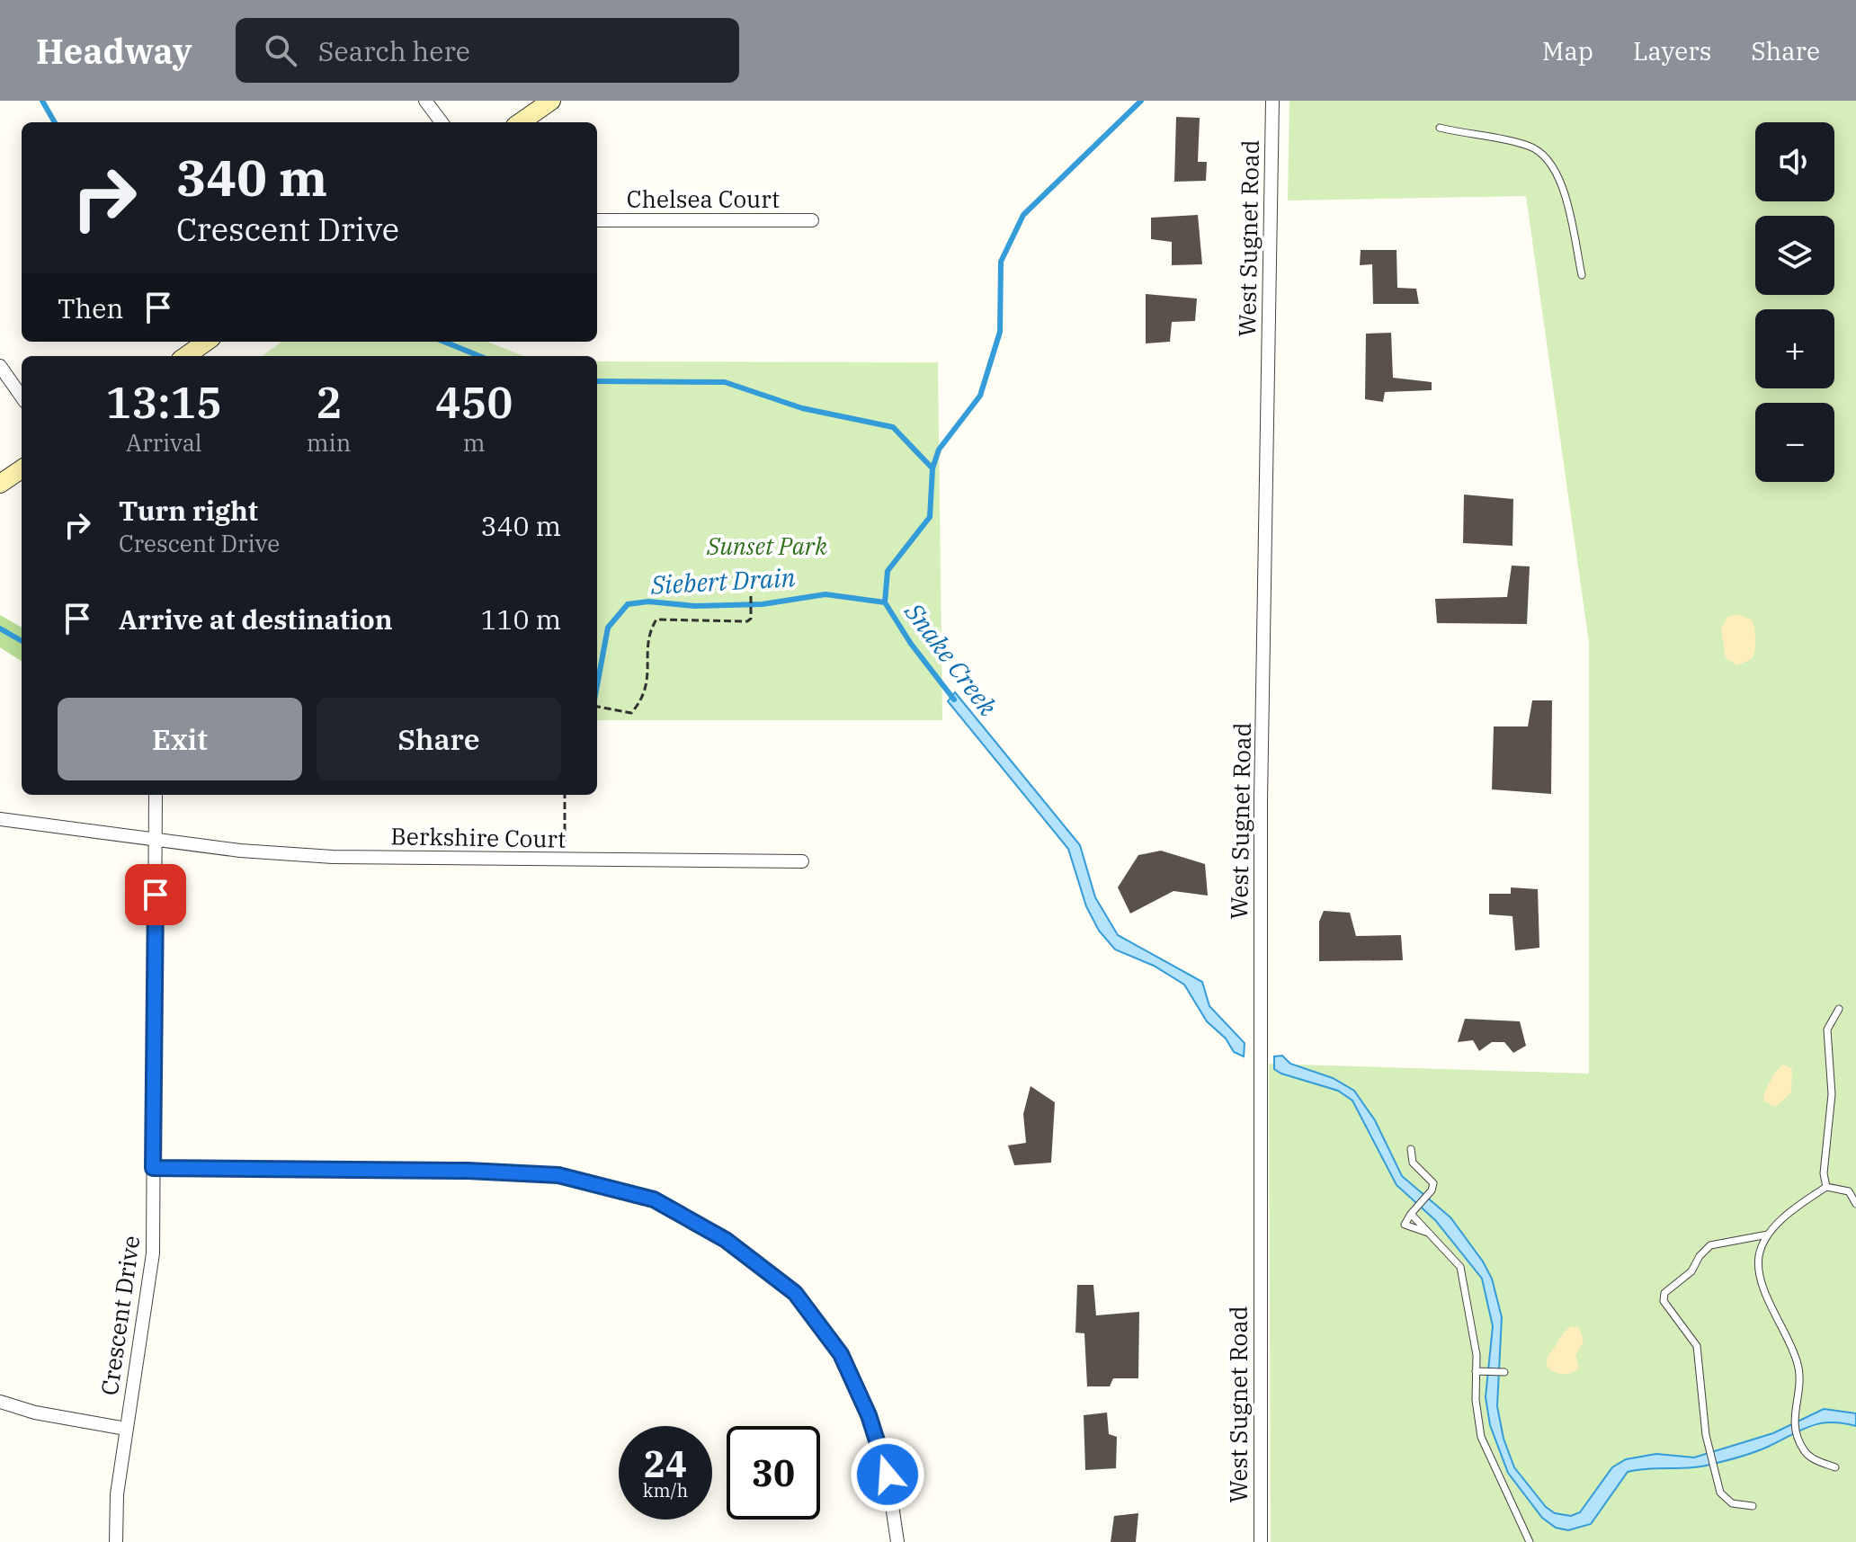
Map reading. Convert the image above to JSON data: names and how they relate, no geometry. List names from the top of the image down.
{
  "streets": {
    "street": [
      "Chelsea Court",
      "West Sugnet Road",
      "Berkshire Court",
      "Crescent Drive"
    ]
  },
  "crossings": [
    ["Berkshire Court", "Crescent Drive"]
  ],
  "water": ["Siebert Drain", "Snake Creek"],
  "parks": ["Sunset Park"],
  "page": {
    "header": "Headway",
    "search": "Search here",
    "nav": ["Map", "Layers", "Share"],
    "map_buttons": ["+", "−"],
    "turn": ["340 m", "Crescent Drive"],
    "then": "Then",
    "eta": [
      "13:15",
      "Arrival",
      "2",
      "min",
      "450",
      "m"
    ],
    "list": [
      {
        "name": "Turn right",
        "note": "Crescent Drive",
        "value": "340 m"
      },
      {
        "name": "Arrive at destination",
        "value": "110 m"
      }
    ],
    "buttons": ["Exit", "Share"],
    "speed": "24 km/h",
    "limit": "30"
  }
}
